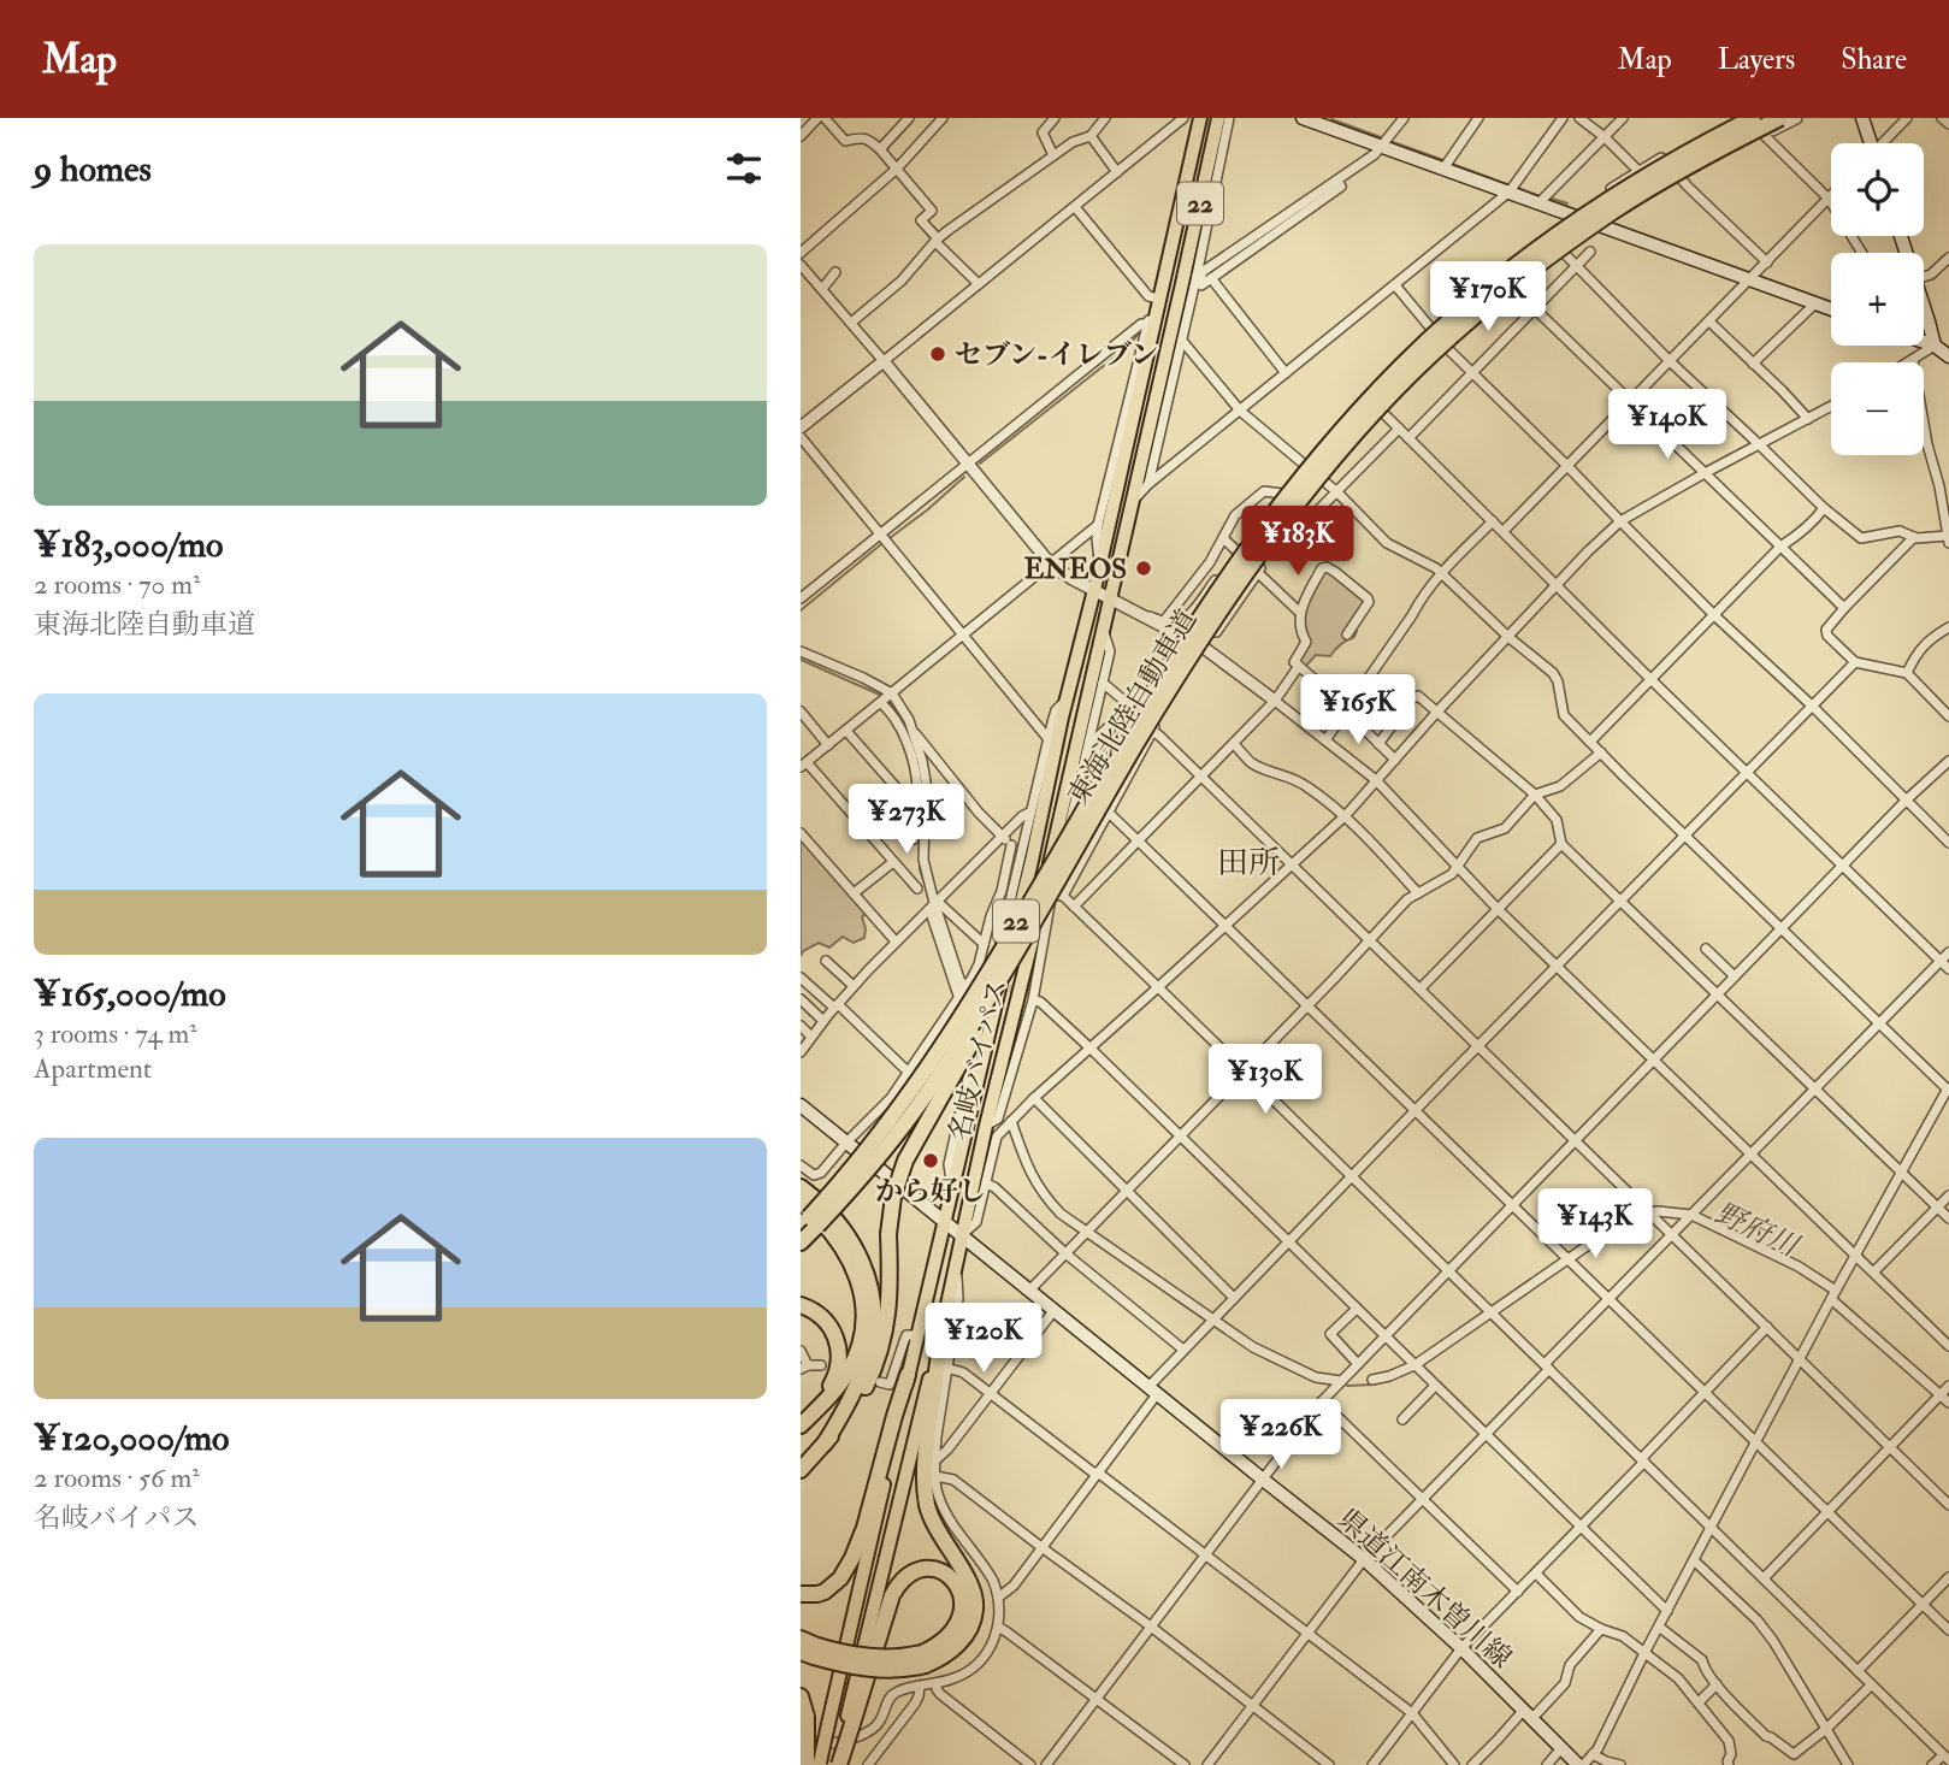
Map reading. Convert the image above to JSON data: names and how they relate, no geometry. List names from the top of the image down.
{
  "streets": {
    "highway": ["22", "東海北陸自動車道", "名岐バイパス"],
    "main road": ["県道江南木曽川線"]
  },
  "crossings": [
    ["名岐バイパス", "県道江南木曽川線"]
  ],
  "districts": ["田所"],
  "water": ["野府川"],
  "places": ["セブン-イレブン", "ENEOS", "から好し"],
  "page": {
    "header": "Map",
    "nav": ["Map", "Layers", "Share"],
    "heading": "9 homes",
    "map_buttons": ["+", "−"],
    "list": [
      {
        "name": "¥183,000/mo",
        "note": "2 rooms · 70 m² · 東海北陸自動車道"
      },
      {
        "name": "¥165,000/mo",
        "note": "3 rooms · 74 m² · Apartment"
      },
      {
        "name": "¥120,000/mo",
        "note": "2 rooms · 56 m² · 名岐バイパス"
      }
    ],
    "price": [
      "¥170K",
      "¥140K",
      "¥183K",
      "¥165K",
      "¥273K",
      "¥130K",
      "¥143K",
      "¥120K",
      "¥226K"
    ]
  }
}
